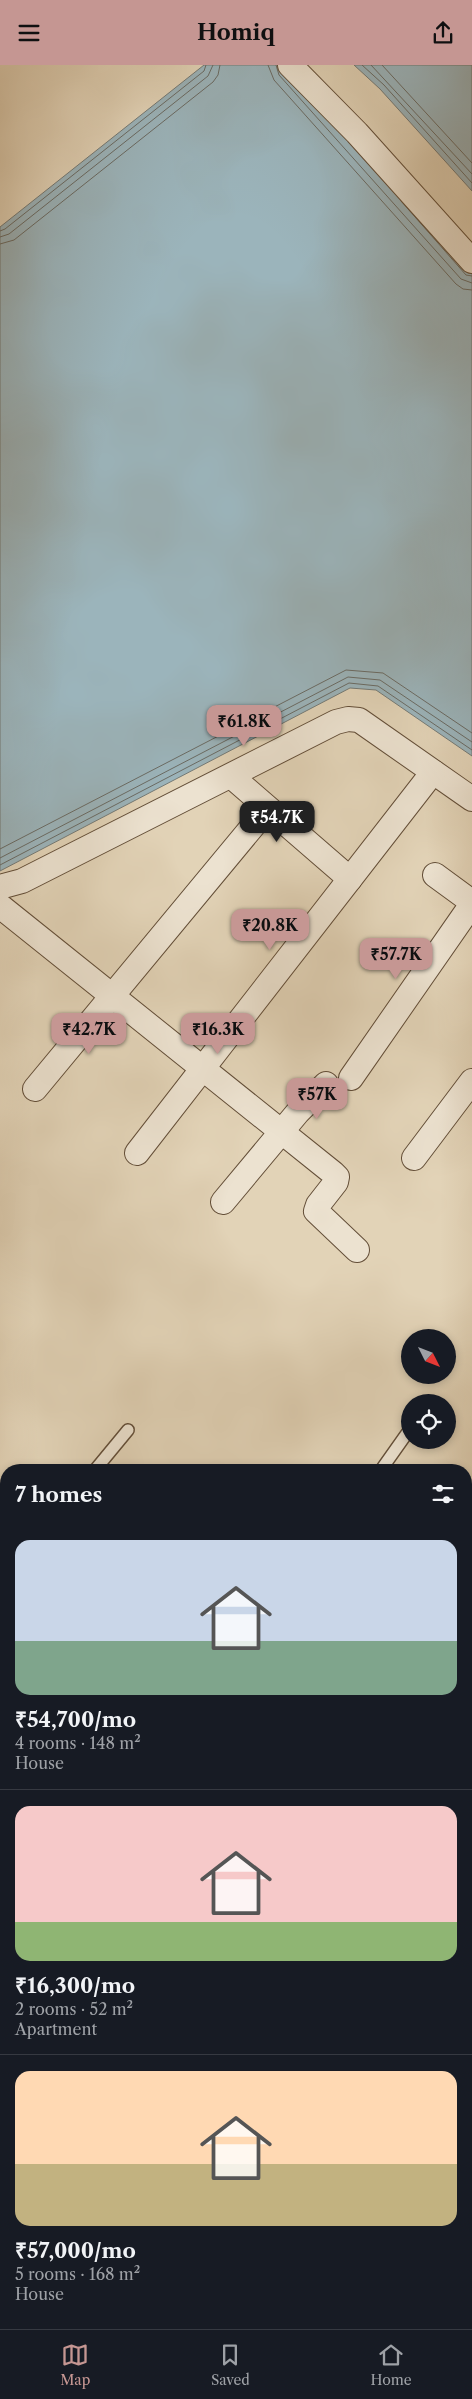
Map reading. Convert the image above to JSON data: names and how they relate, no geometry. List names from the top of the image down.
{
  "north": "bottom right",
  "page": {
    "header": "Homiq",
    "price": [
      "₹61.8K",
      "₹54.7K",
      "₹20.8K",
      "₹57.7K",
      "₹42.7K",
      "₹16.3K",
      "₹57K"
    ],
    "heading": "7 homes",
    "list": [
      {
        "name": "₹54,700/mo",
        "note": "4 rooms · 148 m² · House"
      },
      {
        "name": "₹16,300/mo",
        "note": "2 rooms · 52 m² · Apartment"
      },
      {
        "name": "₹57,000/mo",
        "note": "5 rooms · 168 m² · House"
      }
    ],
    "tabs": ["Map", "Saved", "Home"]
  }
}
